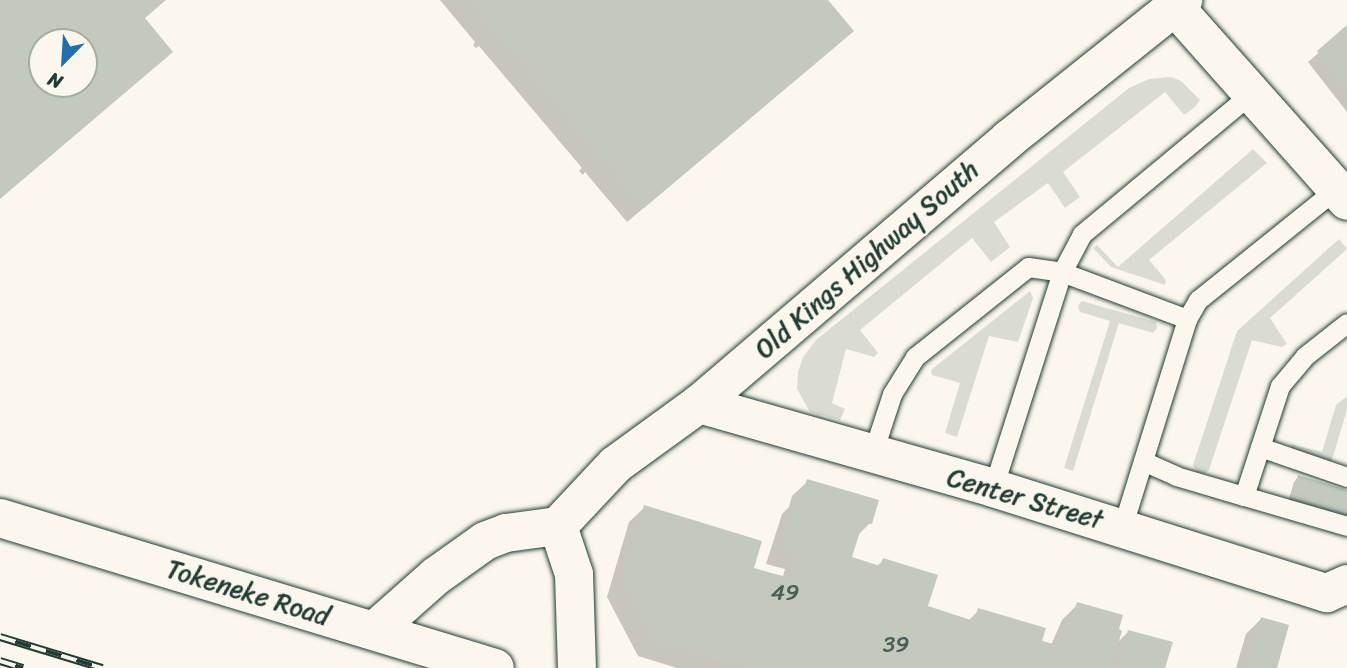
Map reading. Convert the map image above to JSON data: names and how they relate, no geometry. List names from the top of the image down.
{
  "streets": {
    "street": ["Old Kings Highway South", "Center Street", "Tokeneke Road"]
  },
  "crossings": [
    ["Old Kings Highway South", "Center Street"]
  ],
  "house_numbers": ["49", "39"],
  "north": "bottom left"
}
